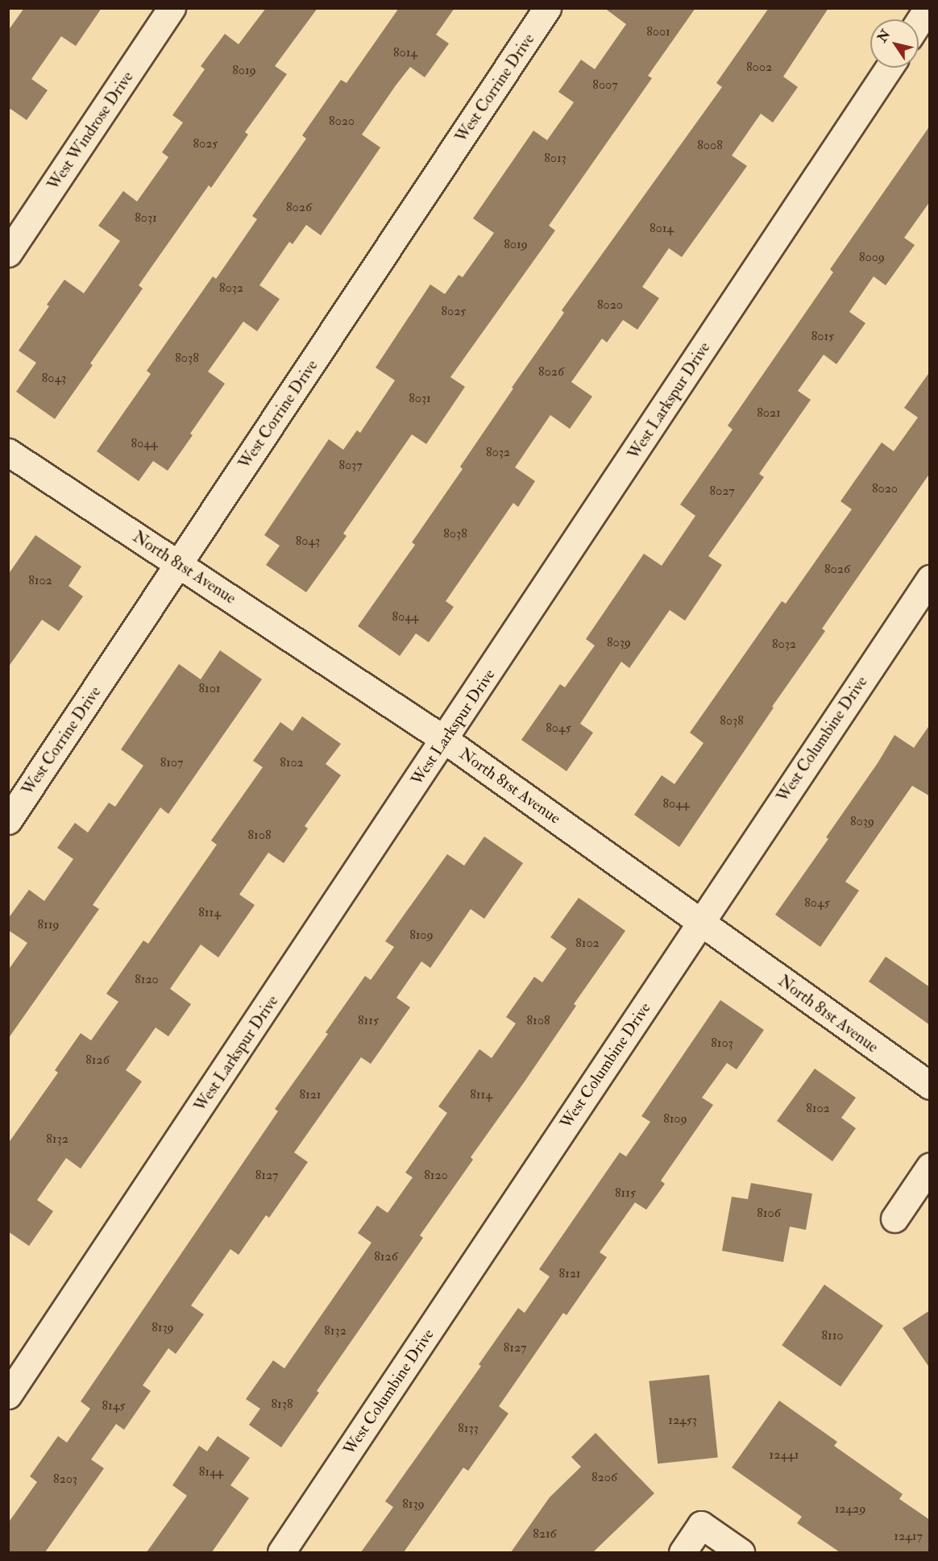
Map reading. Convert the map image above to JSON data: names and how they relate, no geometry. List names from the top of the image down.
{
  "streets": {
    "street": [
      "West Corrine Drive",
      "West Windrose Drive",
      "West Larkspur Drive",
      "North 81st Avenue",
      "West Columbine Drive"
    ]
  },
  "crossings": [
    ["West Corrine Drive", "North 81st Avenue"],
    ["West Larkspur Drive", "North 81st Avenue"],
    ["North 81st Avenue", "West Columbine Drive"]
  ],
  "house_numbers": [
    "8001",
    "8014",
    "8002",
    "8019",
    "8007",
    "8020",
    "8025",
    "8008",
    "8013",
    "8026",
    "8031",
    "8014",
    "8019",
    "8009",
    "8032",
    "8020",
    "8025",
    "8015",
    "8038",
    "8026",
    "8043",
    "8031",
    "8021",
    "8044",
    "8032",
    "8037",
    "8020",
    "8027",
    "8038",
    "8043",
    "8026",
    "8102",
    "8044",
    "8039",
    "8032",
    "8101",
    "8038",
    "8045",
    "8107",
    "8102",
    "8044",
    "8039",
    "8108",
    "8045",
    "8114",
    "8119",
    "8109",
    "8102",
    "8120",
    "8115",
    "8108",
    "8103",
    "8126",
    "8121",
    "8114",
    "8102",
    "8109",
    "8132",
    "8127",
    "8120",
    "8115",
    "8106",
    "8126",
    "8121",
    "8139",
    "8132",
    "8110",
    "8127",
    "8138",
    "8145",
    "12453",
    "8133",
    "12441",
    "8144",
    "8206",
    "8203",
    "8139",
    "12429",
    "8216",
    "12417"
  ],
  "north": "top left"
}
